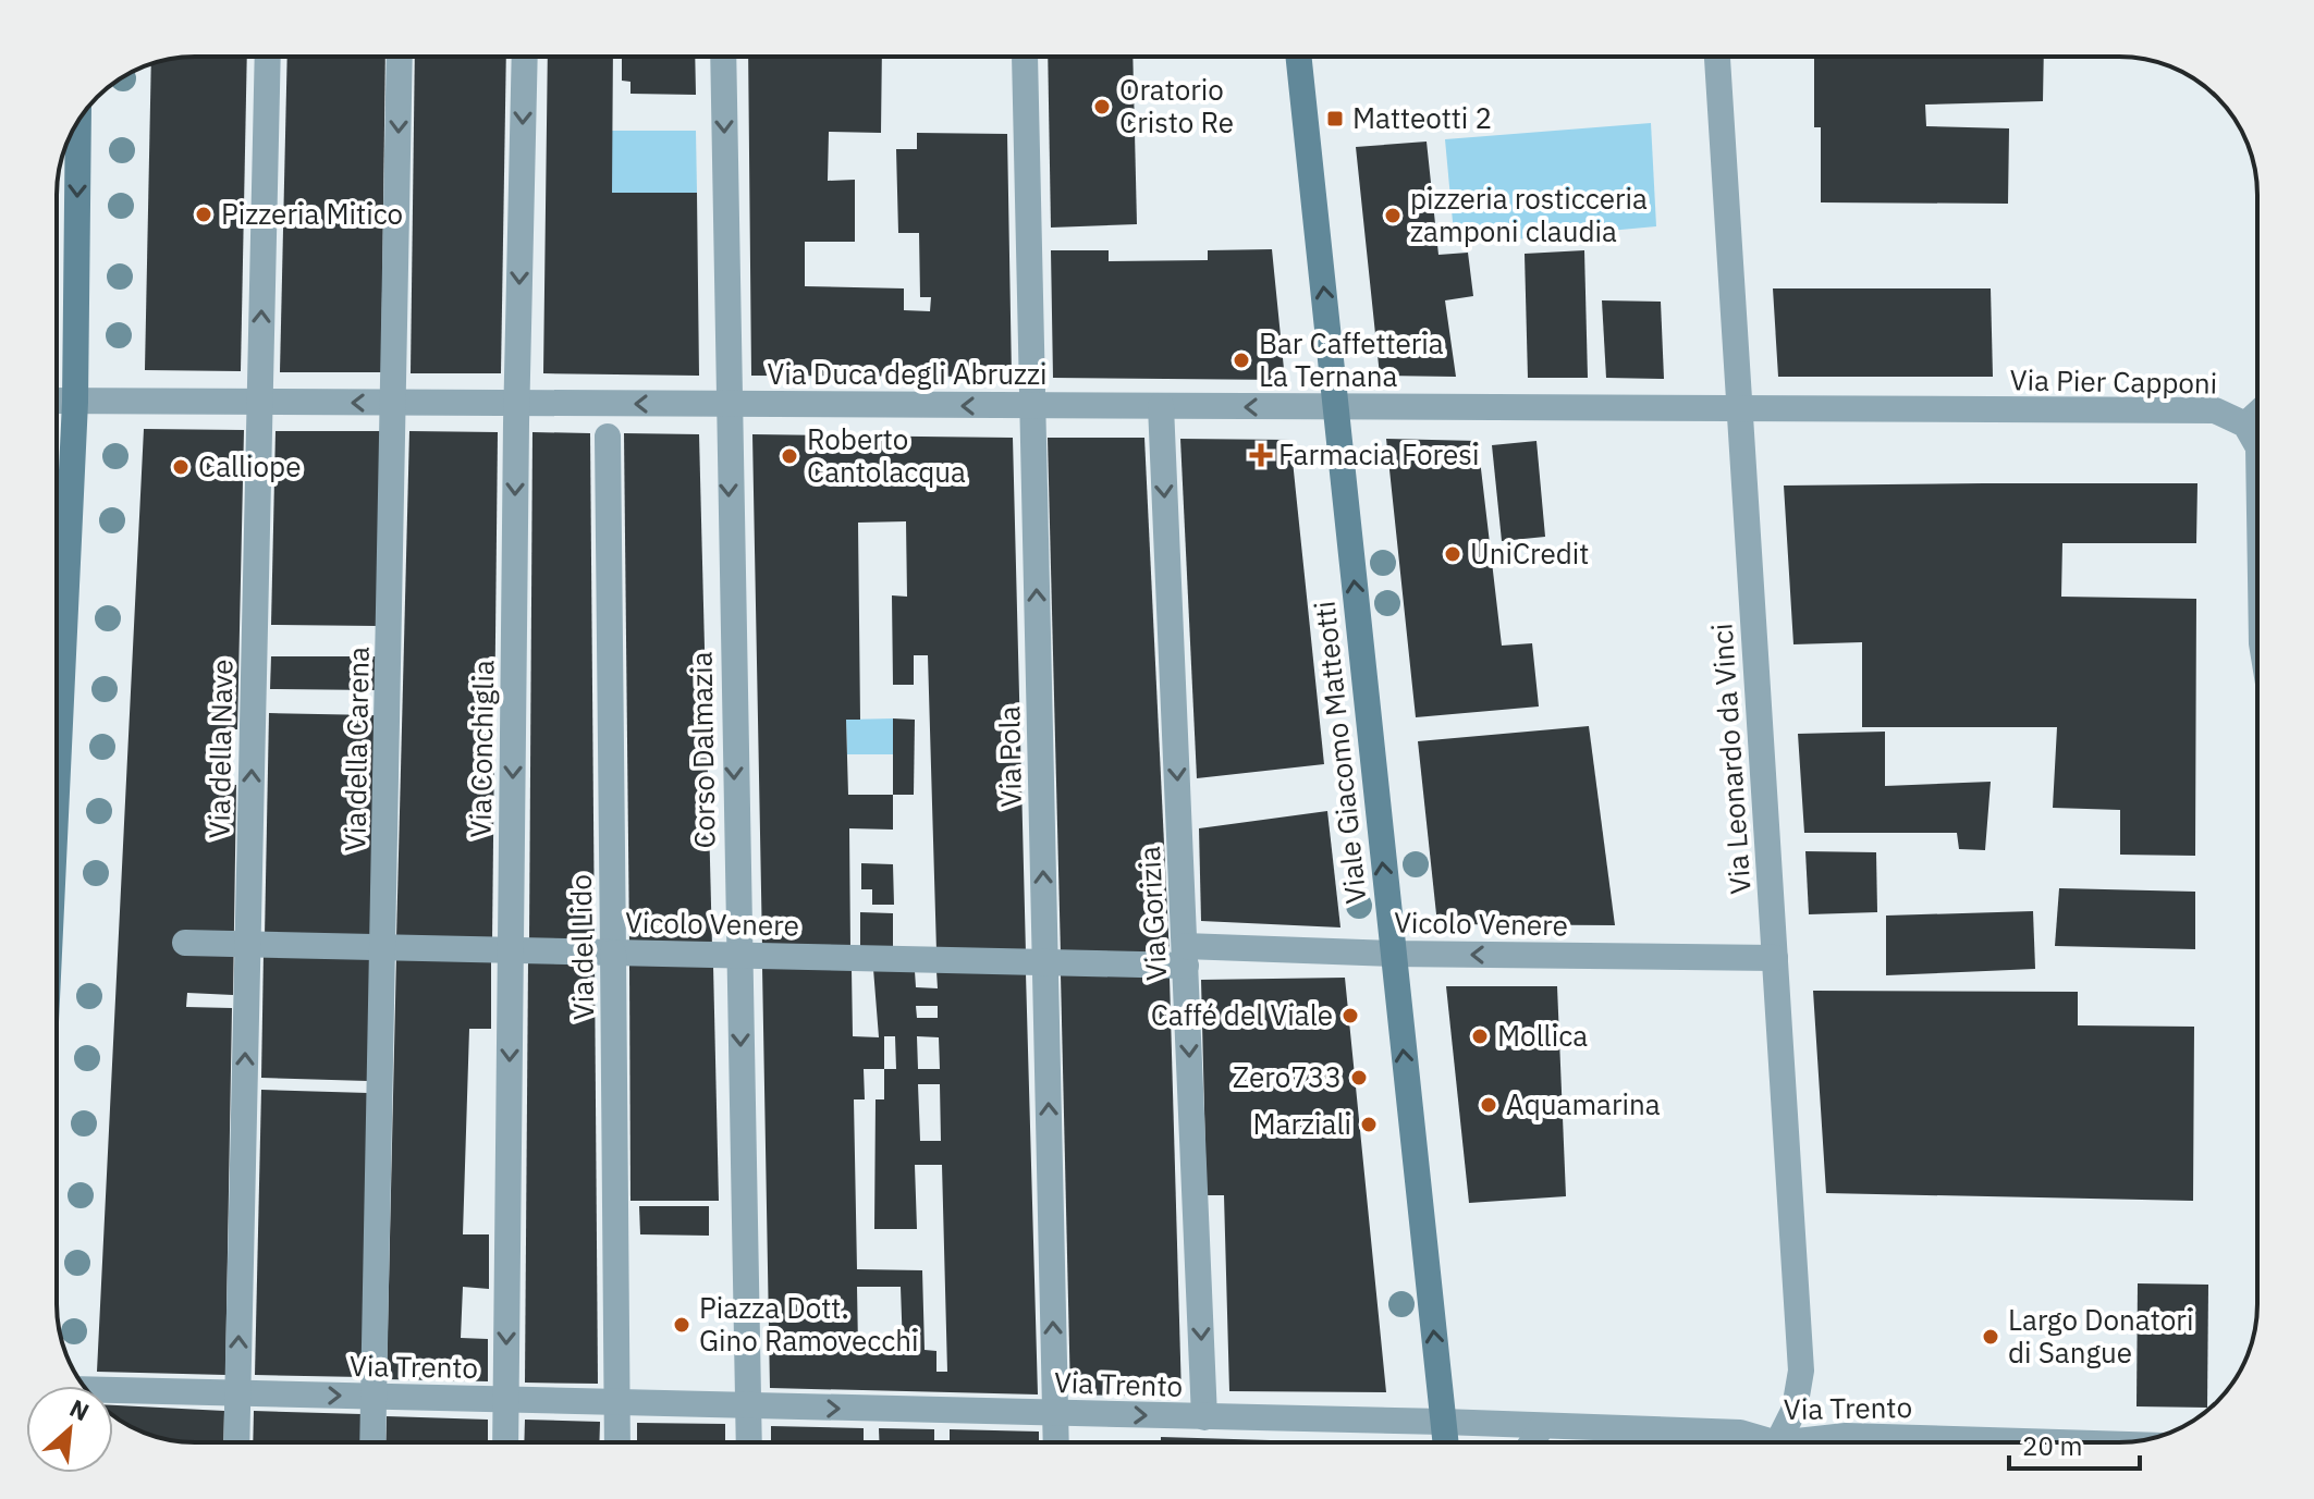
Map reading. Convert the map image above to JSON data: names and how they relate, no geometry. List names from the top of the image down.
{
  "streets": {
    "street": [
      "Via Duca degli Abruzzi",
      "Via Pier Capponi",
      "Via della Nave",
      "Via della Carena",
      "Via Conchiglia",
      "Corso Dalmazia",
      "Viale Giacomo Matteotti",
      "Via Pola",
      "Via Leonardo da Vinci",
      "Via Gorizia",
      "Vicolo Venere",
      "Via del Lido",
      "Via Trento"
    ]
  },
  "crossings": [
    ["Via Duca degli Abruzzi", "Via Pier Capponi"],
    ["Via Duca degli Abruzzi", "Via della Nave"],
    ["Via Duca degli Abruzzi", "Via della Carena"],
    ["Via Duca degli Abruzzi", "Via Conchiglia"],
    ["Via Duca degli Abruzzi", "Corso Dalmazia"],
    ["Via Duca degli Abruzzi", "Viale Giacomo Matteotti"],
    ["Via Duca degli Abruzzi", "Via Pola"],
    ["Via Duca degli Abruzzi", "Via Leonardo da Vinci"],
    ["Via Duca degli Abruzzi", "Via Gorizia"],
    ["Via Pier Capponi", "Via Leonardo da Vinci"],
    ["Via della Nave", "Vicolo Venere"],
    ["Via della Nave", "Via Trento"],
    ["Via della Carena", "Vicolo Venere"],
    ["Via della Carena", "Via Trento"],
    ["Via Conchiglia", "Vicolo Venere"],
    ["Via Conchiglia", "Via Trento"],
    ["Corso Dalmazia", "Vicolo Venere"],
    ["Corso Dalmazia", "Via Trento"],
    ["Viale Giacomo Matteotti", "Vicolo Venere"],
    ["Viale Giacomo Matteotti", "Via Trento"],
    ["Via Pola", "Vicolo Venere"],
    ["Via Pola", "Via Trento"],
    ["Via Leonardo da Vinci", "Vicolo Venere"],
    ["Via Gorizia", "Vicolo Venere"],
    ["Via Gorizia", "Via Trento"],
    ["Vicolo Venere", "Via del Lido"],
    ["Via del Lido", "Via Trento"]
  ],
  "one_way": [
    "Via Duca degli Abruzzi",
    "Via Conchiglia",
    "Corso Dalmazia",
    "Viale Giacomo Matteotti",
    "Via Pola",
    "Via Gorizia"
  ],
  "places": {
    "other": [
      "Oratorio Cristo Re",
      "Pizzeria Mitico",
      "pizzeria rosticceria zamponi claudia",
      "Bar Caffetteria La Ternana",
      "Roberto Cantolacqua",
      "Calliope",
      "UniCredit",
      "Caffé del Viale",
      "Mollica",
      "Zero733",
      "Aquamarina",
      "Marziali",
      "Piazza Dott. Gino Ramovecchi",
      "Largo Donatori di Sangue"
    ],
    "transit": ["Matteotti 2"],
    "health": ["Farmacia Foresi"]
  },
  "scale_bar": "20 m",
  "north": "top right"
}
